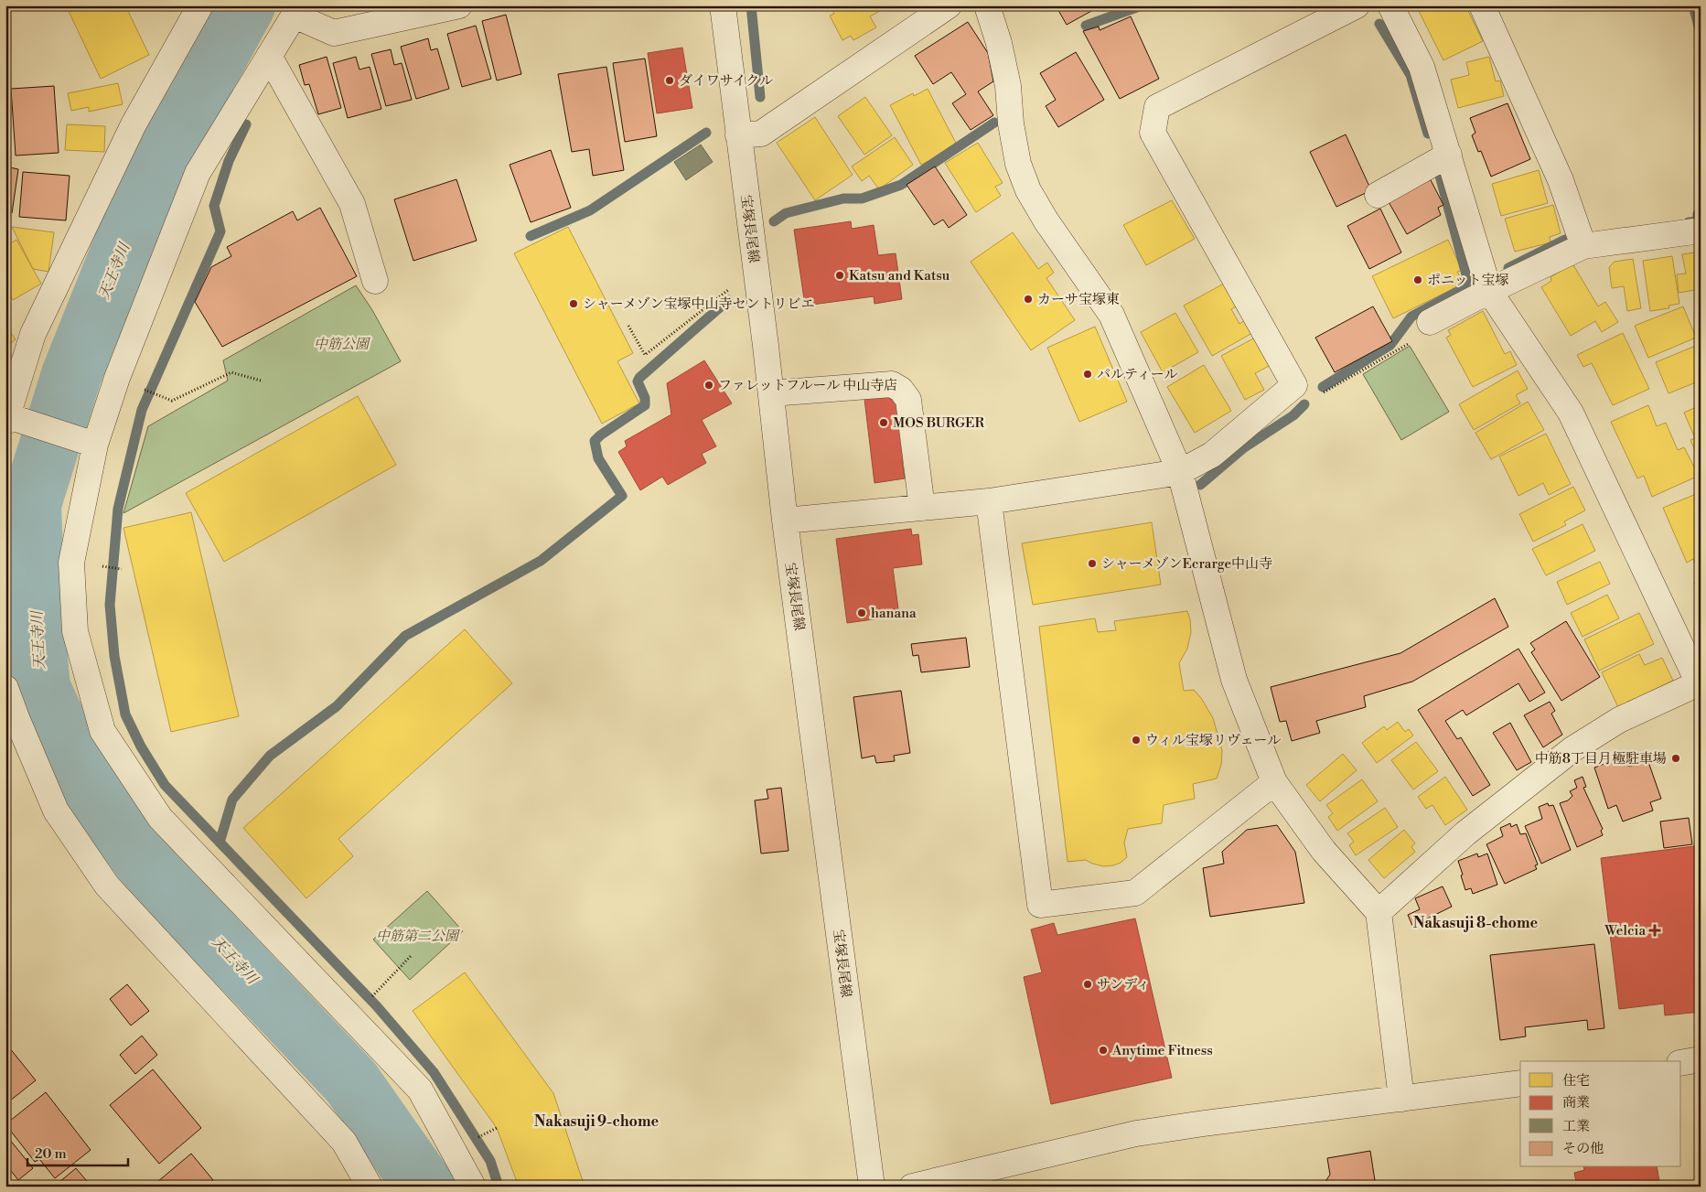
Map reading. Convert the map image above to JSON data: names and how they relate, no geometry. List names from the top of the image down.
{
  "streets": {
    "street": ["宝塚長尾線"]
  },
  "districts": ["Nakasuji 8-chome", "Nakasuji 9-chome"],
  "water": ["天王寺川"],
  "parks": ["中筋公園", "中筋第二公園"],
  "places": {
    "other": [
      "ダイワサイクル",
      "Katsu and Katsu",
      "ポニット宝塚",
      "カーサ宝塚東",
      "シャーメゾン宝塚中山寺セントリビエ",
      "パルティール",
      "ファレットフルール 中山寺店",
      "MOS BURGER",
      "シャーメゾンEcrarge中山寺",
      "hanana",
      "ウィル宝塚リヴェール",
      "中筋8丁目月極駐車場",
      "サンディ",
      "Anytime Fitness"
    ],
    "health": ["Welcia"]
  },
  "legend": [
    "住宅",
    "商業",
    "工業",
    "その他"
  ],
  "scale_bar": "20 m"
}
